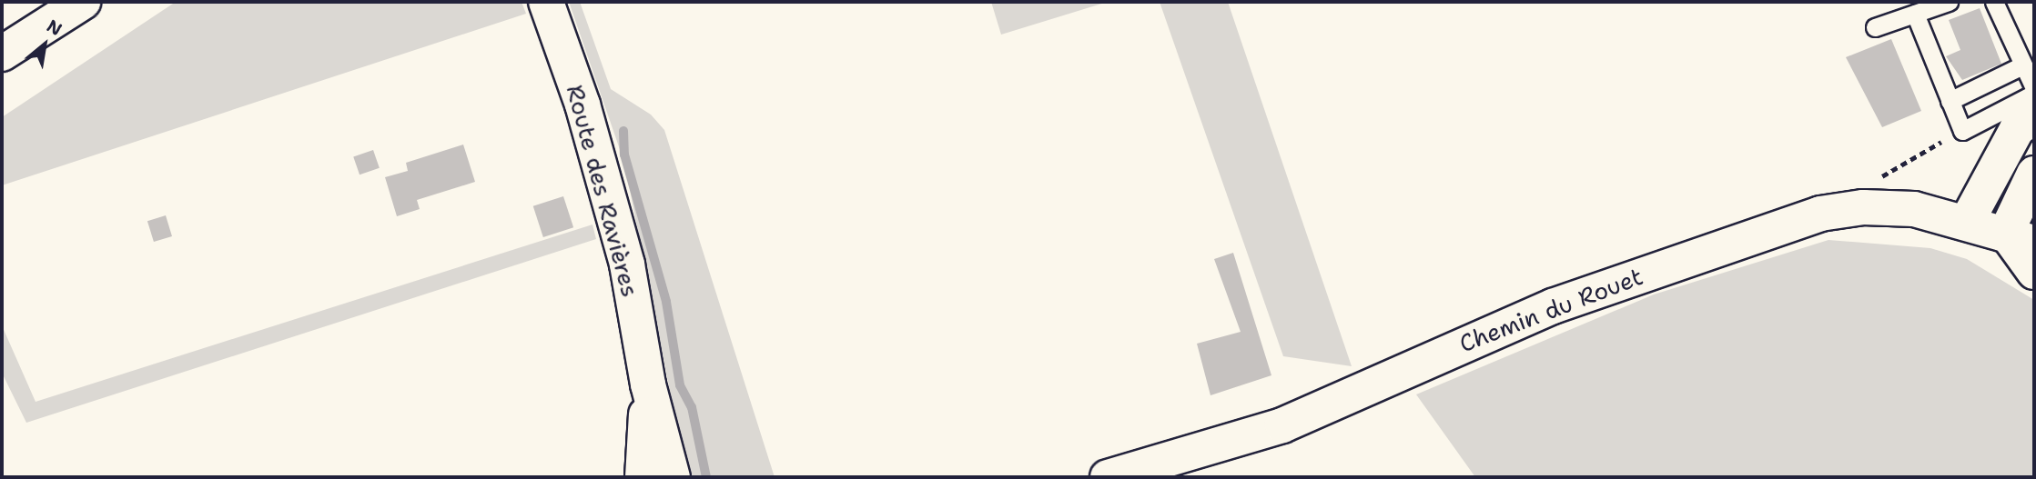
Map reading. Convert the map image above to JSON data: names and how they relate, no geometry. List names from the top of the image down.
{
  "streets": {
    "main road": ["Route des Ravières", "Chemin du Rouet"]
  },
  "north": "top right"
}
